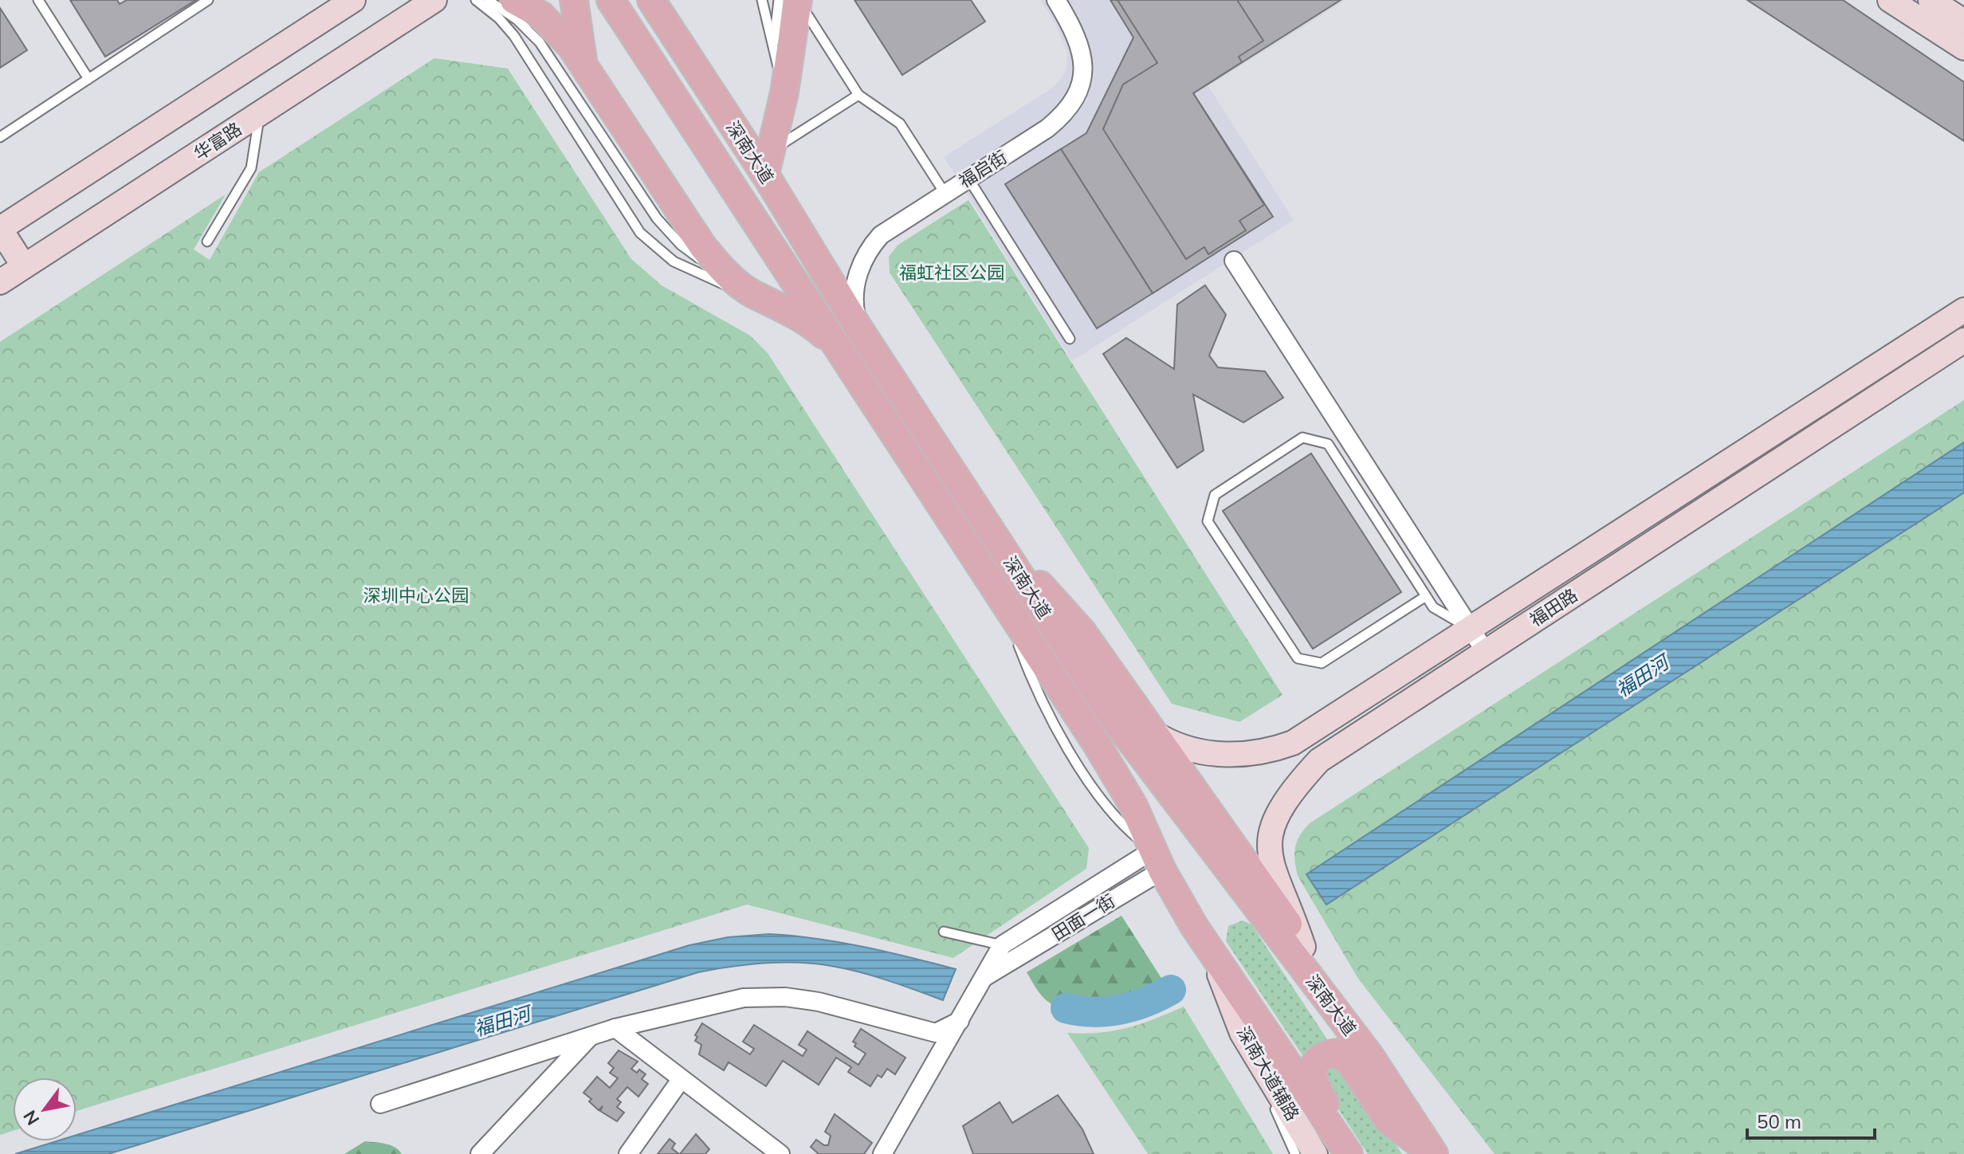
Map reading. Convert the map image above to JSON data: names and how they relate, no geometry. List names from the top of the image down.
{
  "streets": {
    "main road": [
      "华富路",
      "深南大道",
      "福田路",
      "深南大道辅路"
    ],
    "street": ["福启街", "田面一街"]
  },
  "crossings": [
    ["深南大道", "福启街"],
    ["深南大道", "田面一街"],
    ["深南大道", "深南大道辅路"]
  ],
  "water": ["福田河"],
  "parks": ["福虹社区公园", "深圳中心公园"],
  "scale_bar": "50 m",
  "north": "bottom left"
}
